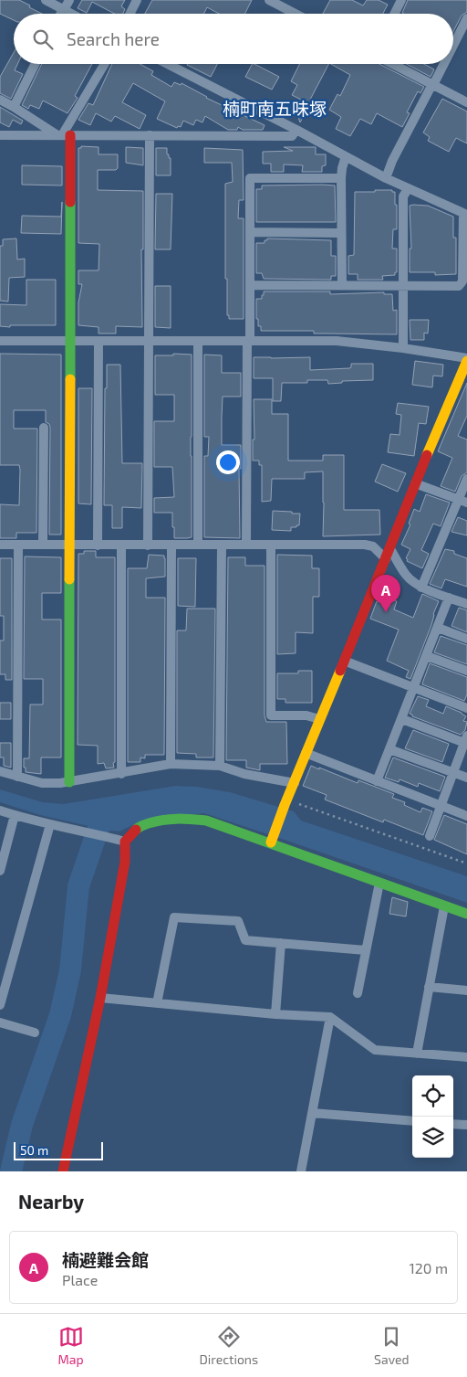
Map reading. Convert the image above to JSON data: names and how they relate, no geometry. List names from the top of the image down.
{
  "districts": ["楠町南五味塚"],
  "scale_bar": "50 m",
  "page": {
    "search": "Search here",
    "pins": "A",
    "scale": "50 m",
    "heading": "Nearby",
    "list": [
      {
        "mark": "A",
        "name": "楠避難会館",
        "note": "Place",
        "value": "120 m"
      }
    ],
    "nav": ["Map", "Directions", "Saved"]
  }
}
